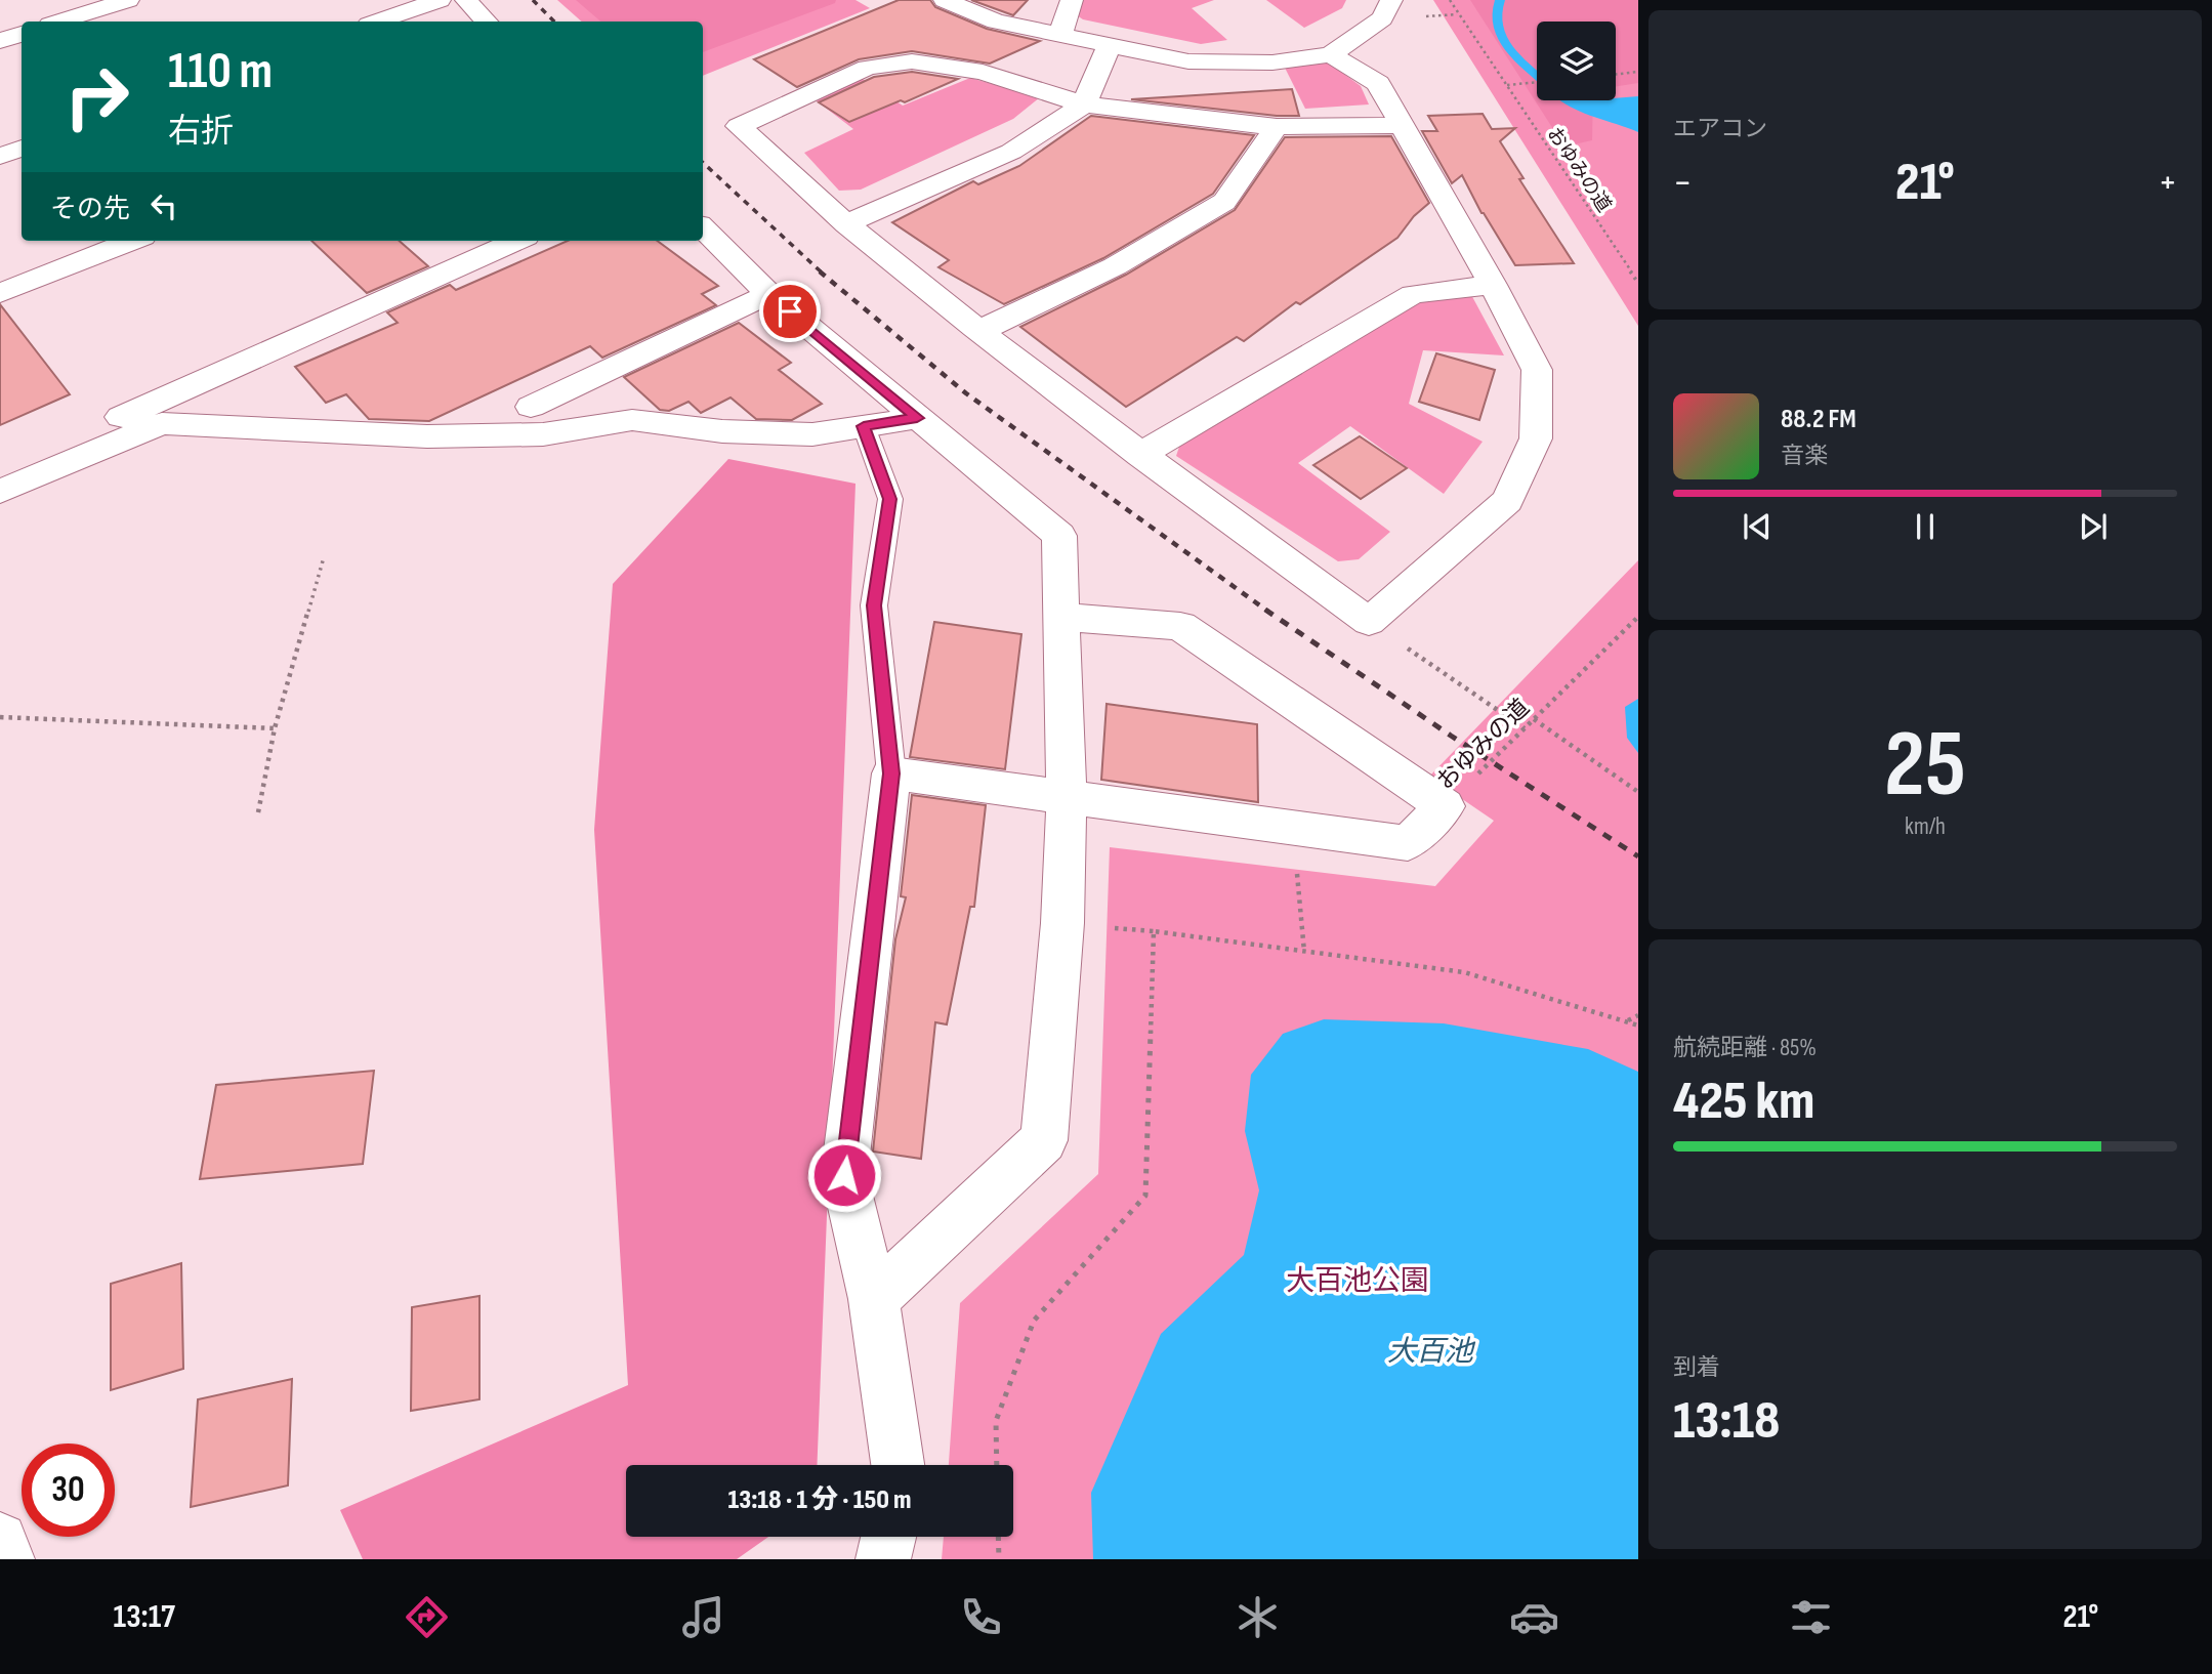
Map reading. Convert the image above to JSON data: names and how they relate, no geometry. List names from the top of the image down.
{
  "streets": {
    "path": ["おゆみの道"]
  },
  "water": ["大百池"],
  "parks": ["大百池公園"],
  "page": {
    "tile": [
      "エアコン",
      ["25", "km/h"],
      ["航続距離 · 85%", "425 km"],
      ["到着", "13:18"]
    ],
    "turn": ["110 m", "右折"],
    "heat": ["−", "21°", "+"],
    "then": "その先",
    "song": ["88.2 FM", "音楽"],
    "limit": "30",
    "trip": "13:18 · 1 分 · 150 m",
    "tabs": ["13:17", "21°"]
  }
}
